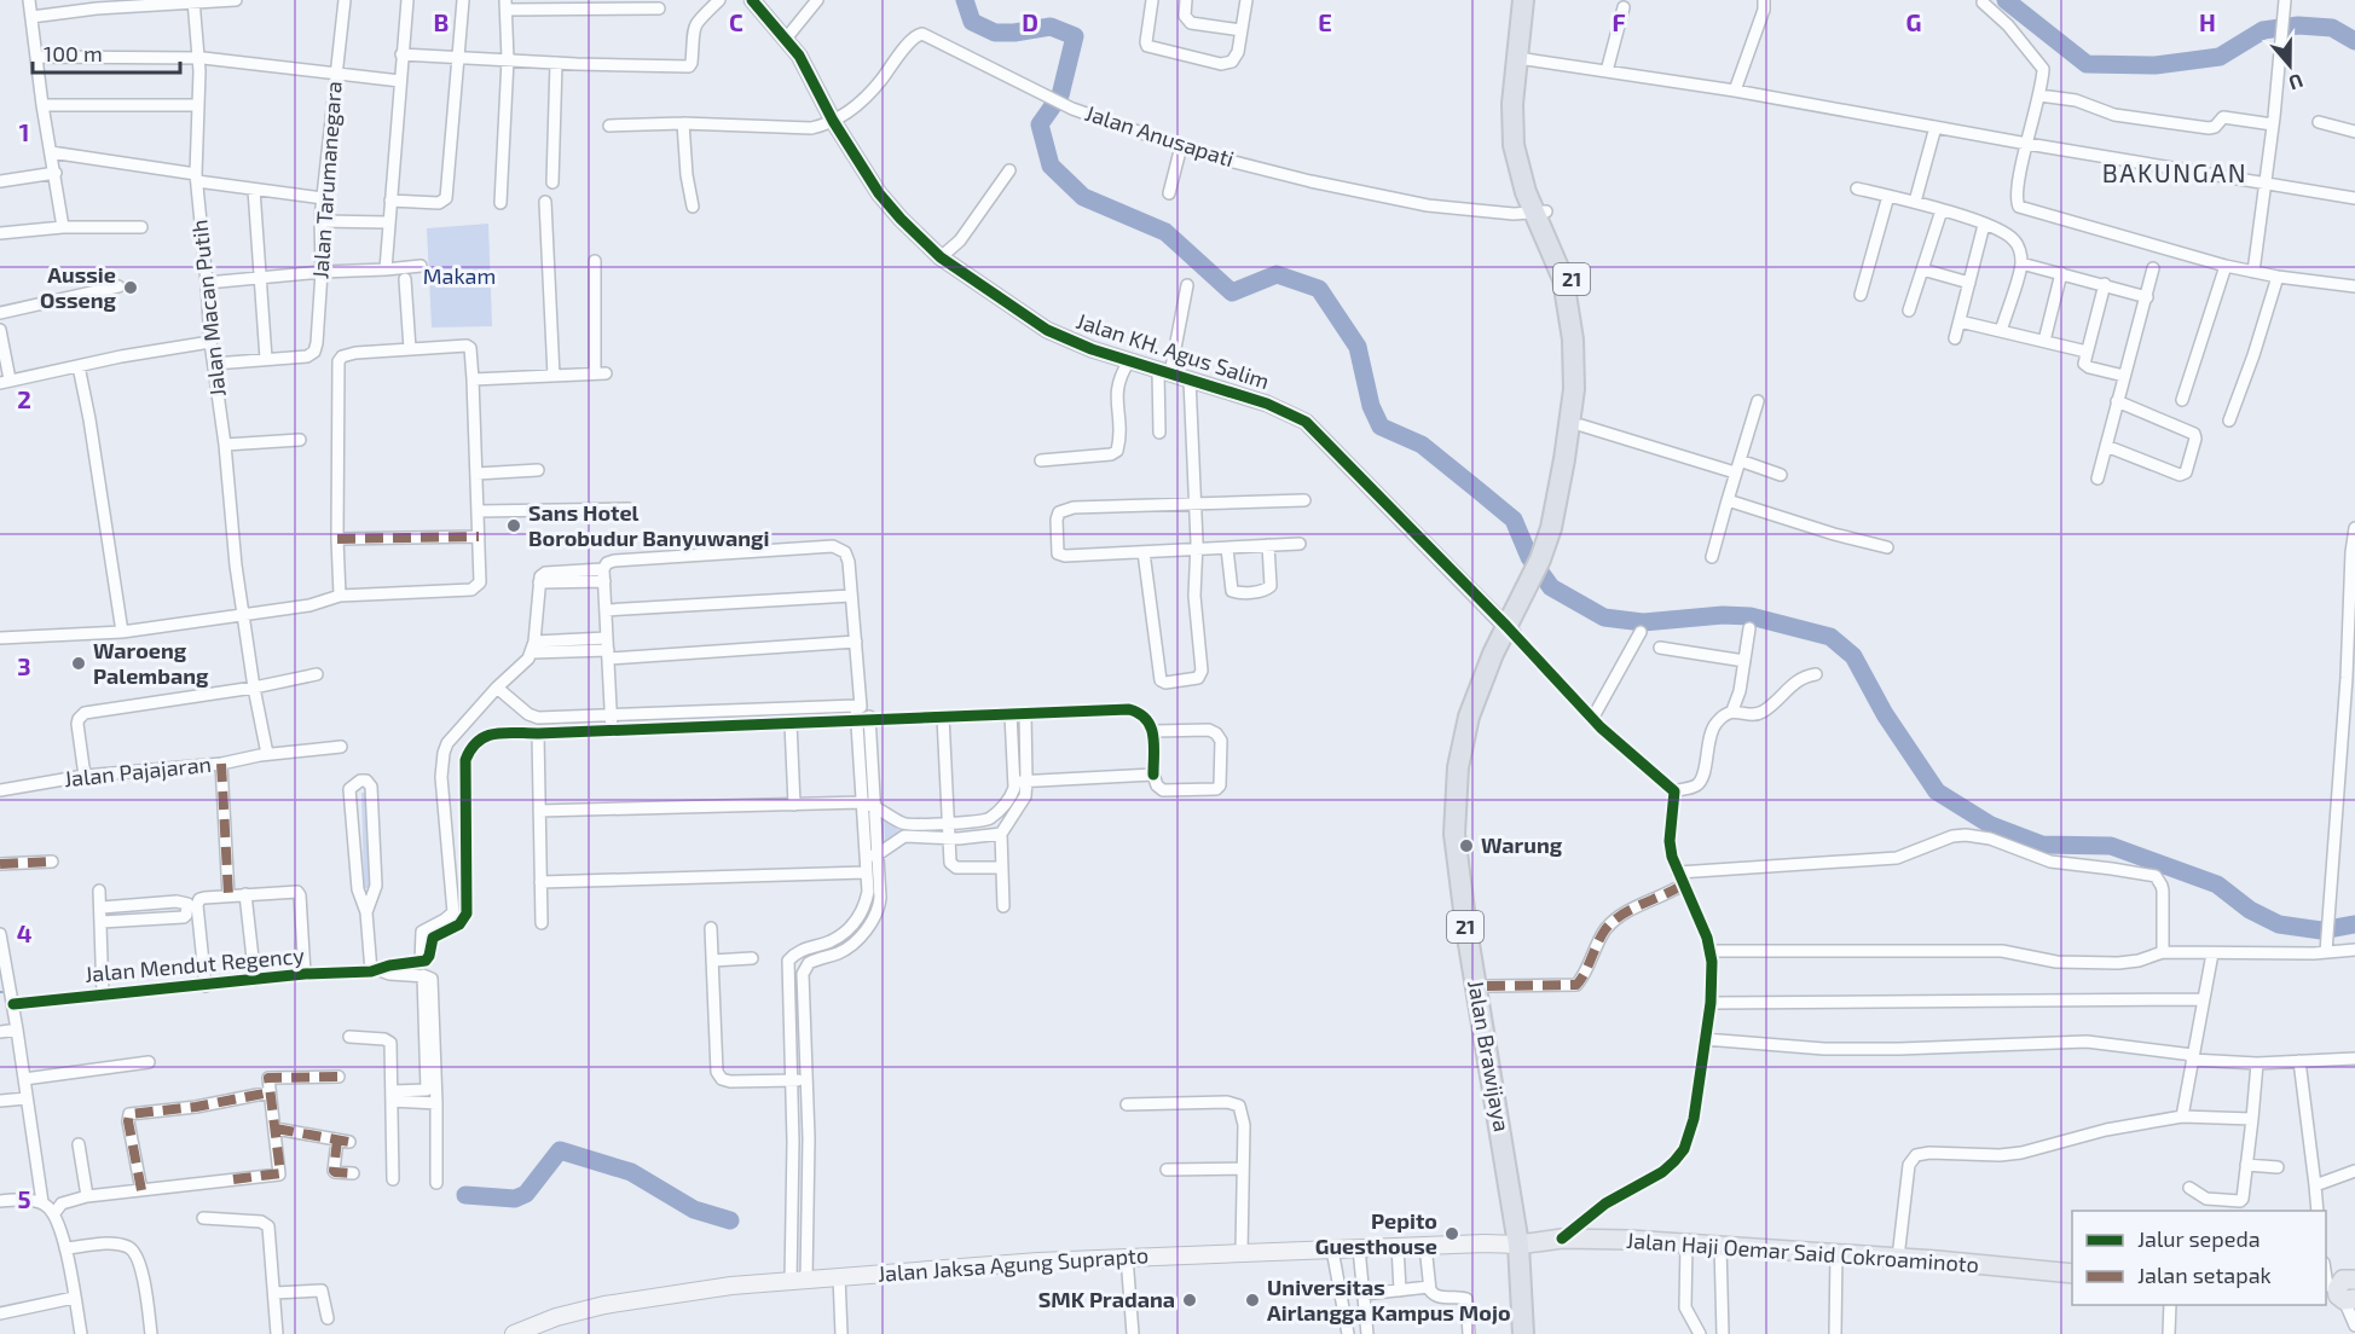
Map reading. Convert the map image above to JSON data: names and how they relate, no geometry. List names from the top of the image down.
{
  "streets": {
    "highway": ["21", "Jalan Brawijaya"],
    "main road": ["Jalan Haji Oemar Said Cokroaminoto", "Jalan Jaksa Agung Suprapto"],
    "street": [
      "Jalan Anusapati",
      "Jalan Tarumanegara",
      "Jalan Macan Putih",
      "Jalan KH. Agus Salim",
      "Jalan Pajajaran",
      "Jalan Mendut Regency"
    ]
  },
  "crossings": [
    ["Jalan Anusapati", "Jalan KH. Agus Salim"],
    ["Jalan Anusapati", "Jalan Brawijaya"],
    ["21", "Jalan Brawijaya"],
    ["21", "Jalan Haji Oemar Said Cokroaminoto"],
    ["21", "Jalan Jaksa Agung Suprapto"],
    ["Jalan Macan Putih", "Jalan Pajajaran"],
    ["Jalan KH. Agus Salim", "Jalan Brawijaya"],
    ["Jalan Brawijaya", "Jalan Haji Oemar Said Cokroaminoto"],
    ["Jalan Brawijaya", "Jalan Jaksa Agung Suprapto"],
    ["Jalan Haji Oemar Said Cokroaminoto", "Jalan Jaksa Agung Suprapto"]
  ],
  "districts": ["BAKUNGAN"],
  "parks": ["Makam"],
  "places": [
    "Aussie Osseng",
    "Sans Hotel Borobudur Banyuwangi",
    "Waroeng Palembang",
    "Warung",
    "Pepito Guesthouse",
    "SMK Pradana",
    "Universitas Airlangga Kampus Mojo"
  ],
  "legend": ["Jalur sepeda", "Jalan setapak"],
  "scale_bar": "100 m",
  "north": "bottom",
  "grid": {
    "columns": [
      "B",
      "C",
      "D",
      "E",
      "F",
      "G",
      "H"
    ],
    "rows": [
      "1",
      "2",
      "3",
      "4",
      "5"
    ]
  }
}
